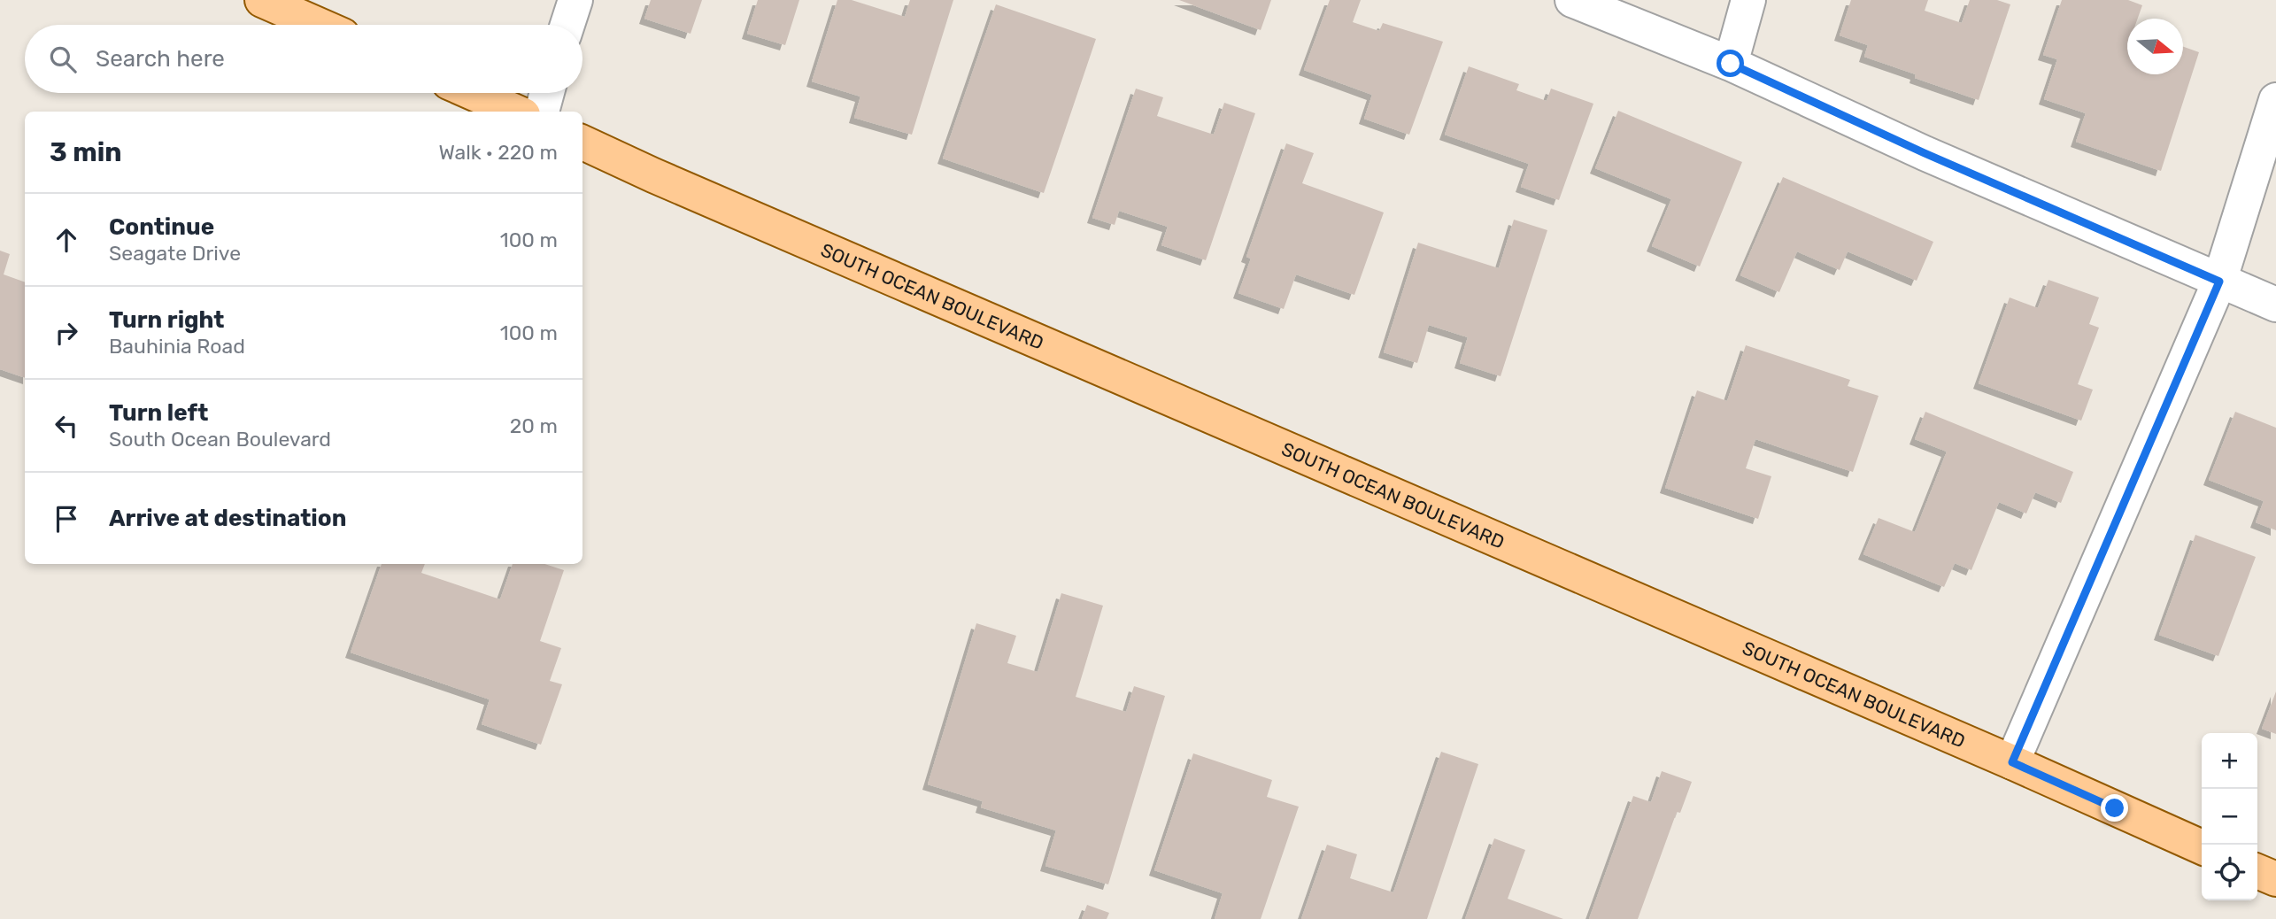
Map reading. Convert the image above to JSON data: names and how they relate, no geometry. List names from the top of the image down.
{
  "streets": {
    "main road": ["SOUTH OCEAN BOULEVARD"]
  },
  "north": "right",
  "page": {
    "search": "Search here",
    "heading": ["3 min", "Walk · 220 m"],
    "list": [
      ["Continue", "Seagate Drive", "100 m"],
      ["Turn right", "Bauhinia Road", "100 m"],
      ["Turn left", "South Ocean Boulevard", "20 m"],
      "Arrive at destination"
    ],
    "map_buttons": ["+", "−"]
  }
}
